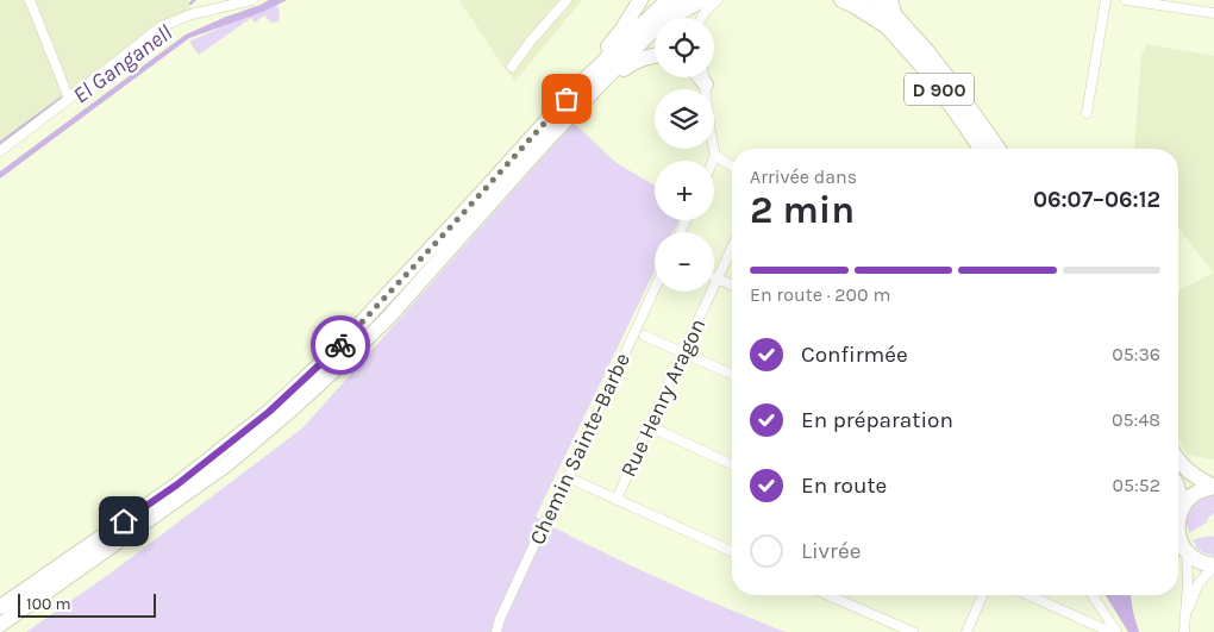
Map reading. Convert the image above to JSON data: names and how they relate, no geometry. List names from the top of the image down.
{
  "streets": {
    "main road": ["D 900"],
    "street": ["Rue Henry Aragon", "Chemin Sainte-Barbe"]
  },
  "water": ["El Ganganell"],
  "scale_bar": "100 m",
  "page": {
    "map_buttons": ["+", "−"],
    "heading": ["2 min", "Arrivée dans", "06:07–06:12"],
    "bar": "En route · 200 m",
    "list": [
      ["Confirmée", "05:36"],
      ["En préparation", "05:48"],
      ["En route", "05:52"],
      "Livrée"
    ],
    "scale": "100 m"
  }
}
